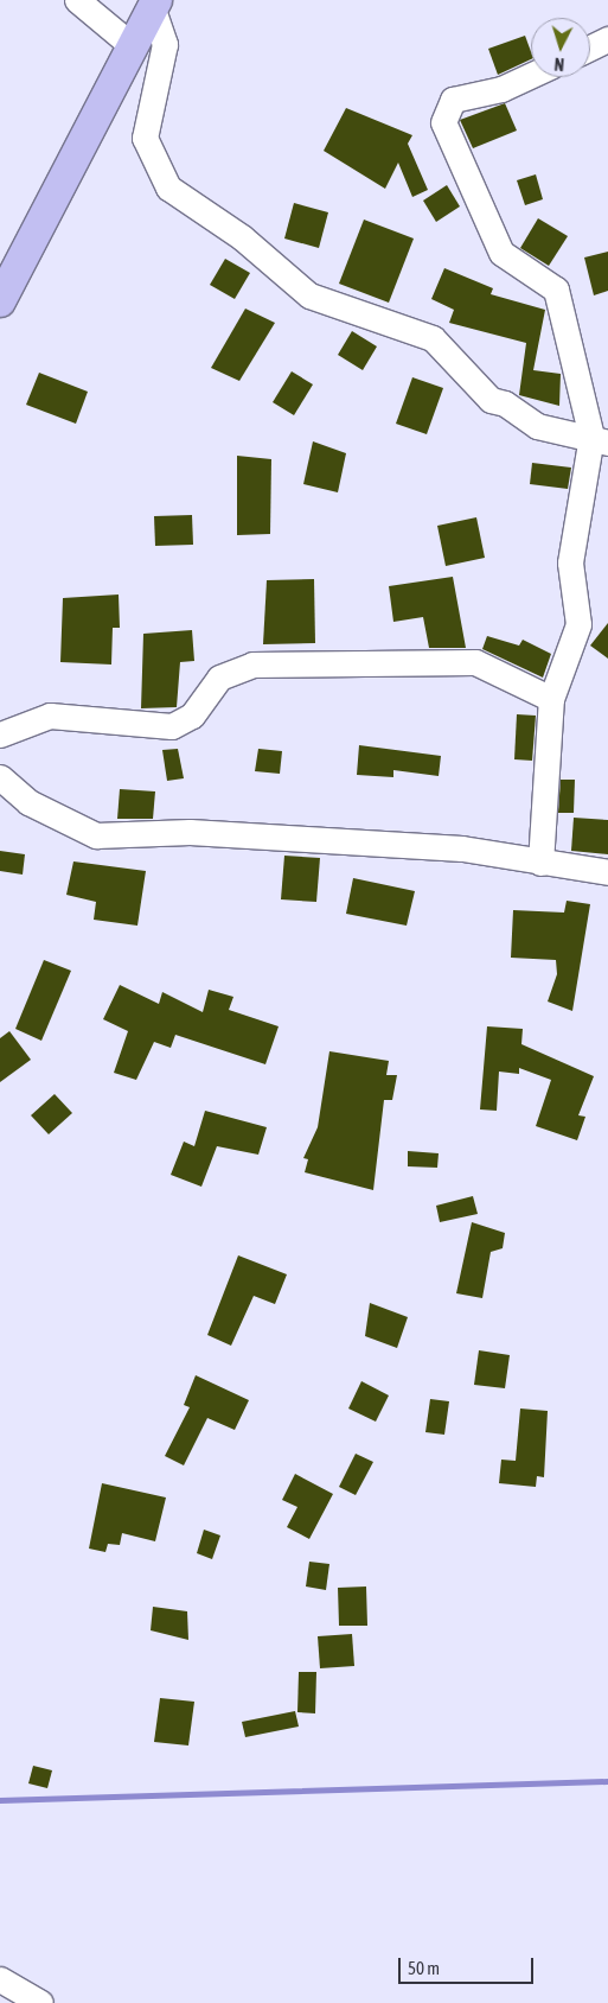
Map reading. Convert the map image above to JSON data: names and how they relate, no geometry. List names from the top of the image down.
{
  "scale_bar": "50 m",
  "north": "bottom"
}
